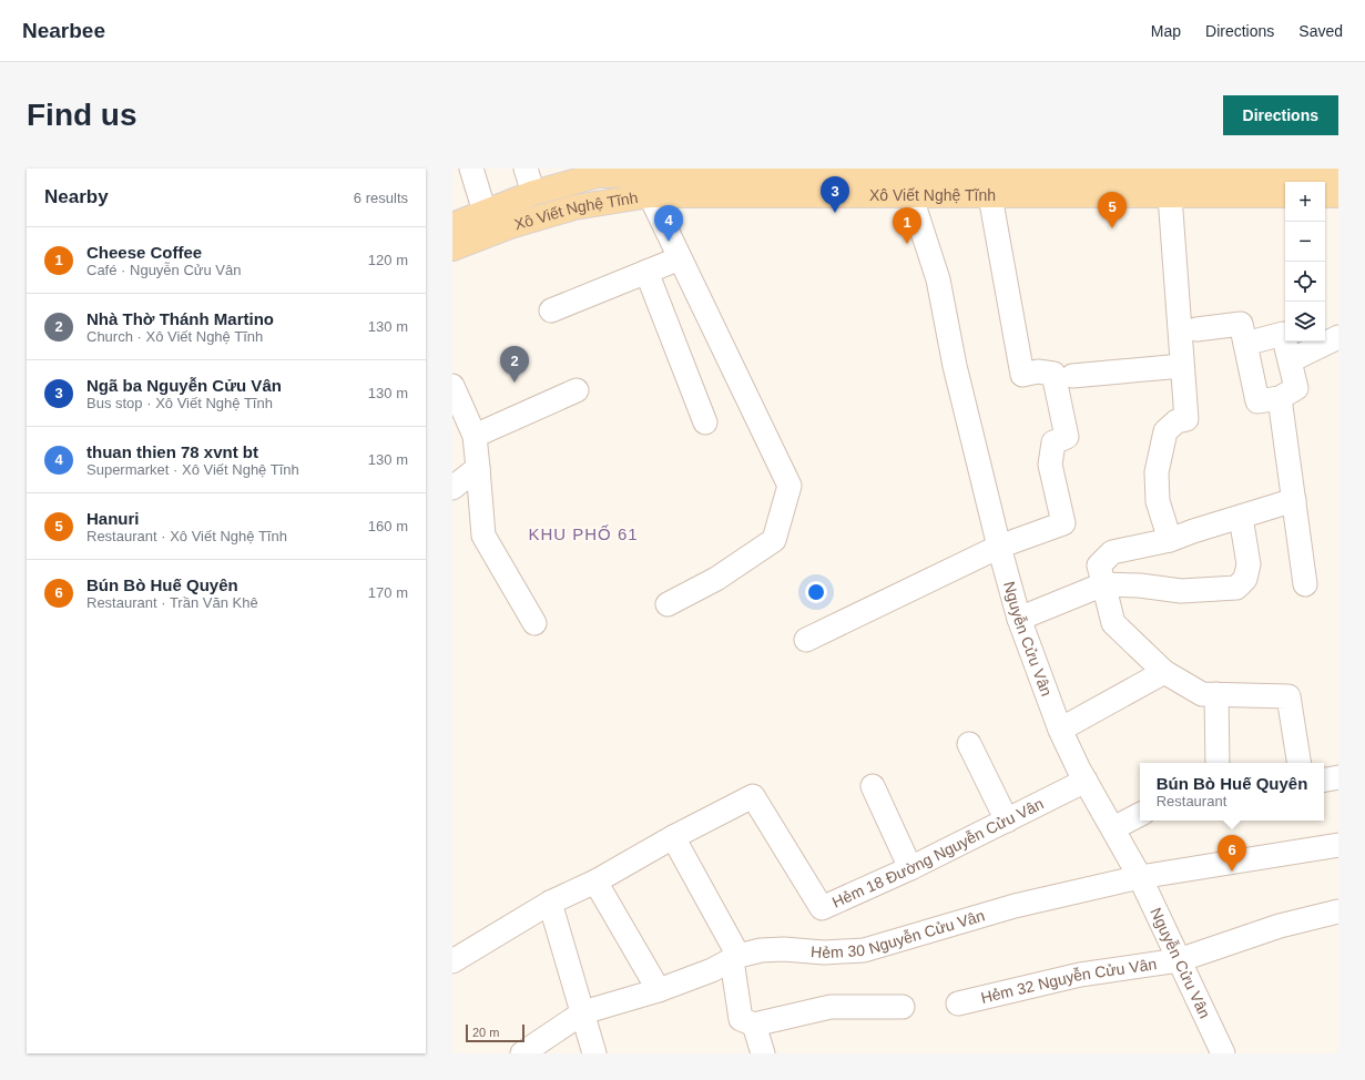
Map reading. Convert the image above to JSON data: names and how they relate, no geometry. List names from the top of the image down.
{
  "streets": {
    "main road": ["Xô Viết Nghệ Tĩnh"],
    "street": [
      "Nguyễn Cửu Vân",
      "Hẻm 18 Đường Nguyễn Cửu Vân",
      "Hẻm 30 Nguyễn Cửu Vân",
      "Hẻm 32 Nguyễn Cửu Vân"
    ]
  },
  "crossings": [
    ["Xô Viết Nghệ Tĩnh", "Nguyễn Cửu Vân"],
    ["Nguyễn Cửu Vân", "Hẻm 18 Đường Nguyễn Cửu Vân"],
    ["Nguyễn Cửu Vân", "Hẻm 30 Nguyễn Cửu Vân"],
    ["Nguyễn Cửu Vân", "Hẻm 32 Nguyễn Cửu Vân"]
  ],
  "districts": ["KHU PHỐ 61"],
  "scale_bar": "20 m",
  "page": {
    "header": "Nearbee",
    "nav": ["Map", "Directions", "Saved"],
    "buttons": "Directions",
    "title": "Find us",
    "heading": ["Nearby", "6 results"],
    "pins": [
      "3",
      "5",
      "4",
      "1",
      "2",
      "6"
    ],
    "map_buttons": ["+", "−"],
    "list": [
      {
        "mark": "1",
        "name": "Cheese Coffee",
        "note": "Café · Nguyễn Cửu Vân",
        "value": "120 m"
      },
      {
        "mark": "2",
        "name": "Nhà Thờ Thánh Martino",
        "note": "Church · Xô Viết Nghệ Tĩnh",
        "value": "130 m"
      },
      {
        "mark": "3",
        "name": "Ngã ba Nguyễn Cửu Vân",
        "note": "Bus stop · Xô Viết Nghệ Tĩnh",
        "value": "130 m"
      },
      {
        "mark": "4",
        "name": "thuan thien 78 xvnt bt",
        "note": "Supermarket · Xô Viết Nghệ Tĩnh",
        "value": "130 m"
      },
      {
        "mark": "5",
        "name": "Hanuri",
        "note": "Restaurant · Xô Viết Nghệ Tĩnh",
        "value": "160 m"
      },
      {
        "mark": "6",
        "name": "Bún Bò Huế Quyên",
        "note": "Restaurant · Trần Văn Khê",
        "value": "170 m"
      }
    ],
    "popup": ["Bún Bò Huế Quyên", "Restaurant"],
    "scale": "20 m"
  }
}
